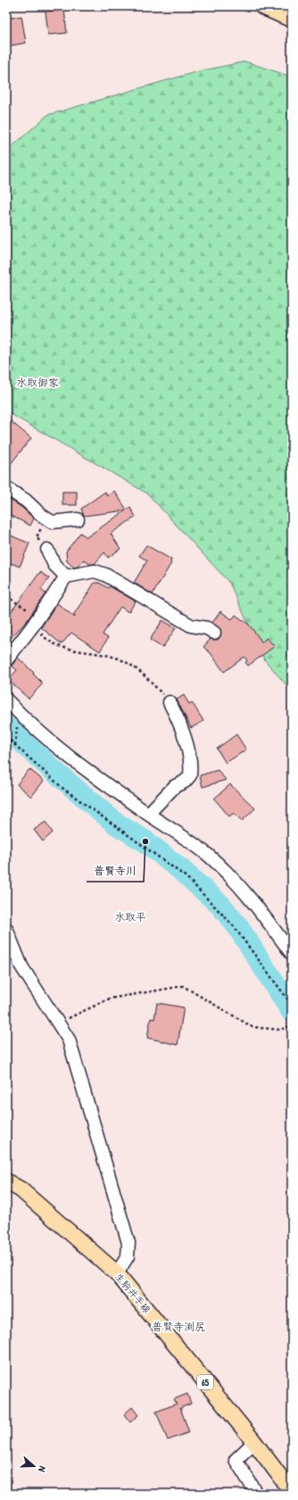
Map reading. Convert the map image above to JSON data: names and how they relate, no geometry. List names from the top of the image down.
{
  "streets": {
    "main road": ["生駒井手線", "65"]
  },
  "districts": ["水取御家", "水取平", "普賢寺渕尻"],
  "places": ["普賢寺川"],
  "north": "right"
}
